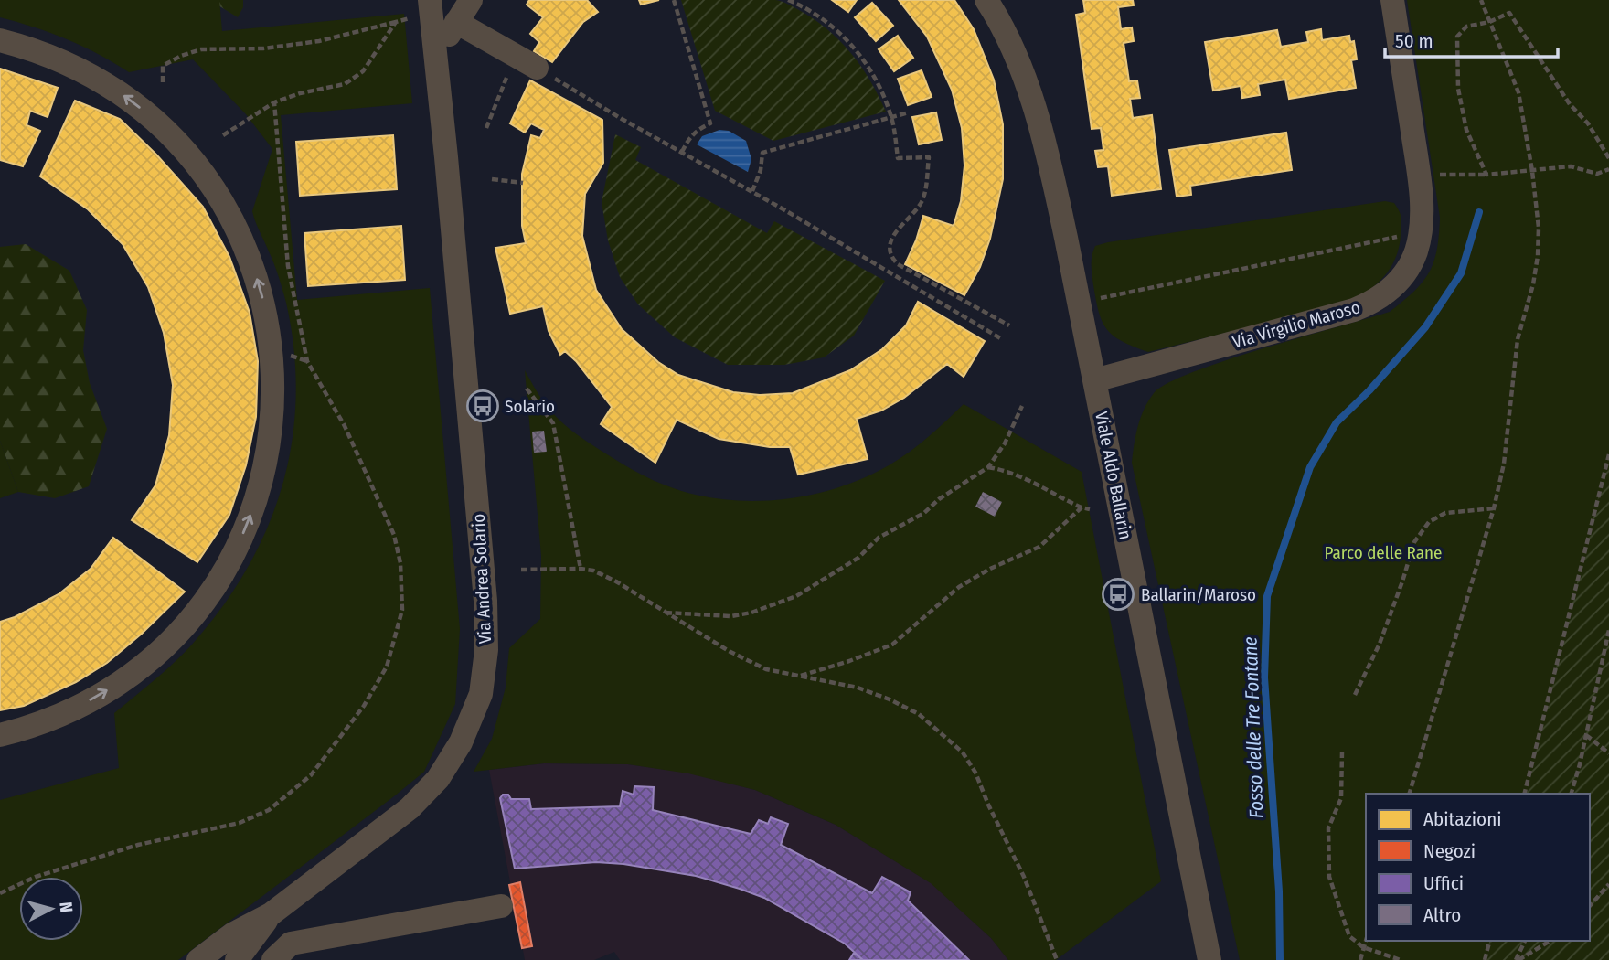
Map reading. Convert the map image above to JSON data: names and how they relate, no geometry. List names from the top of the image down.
{
  "streets": {
    "street": ["Via Virgilio Maroso", "Viale Aldo Ballarin", "Via Andrea Solario"]
  },
  "crossings": [
    ["Via Virgilio Maroso", "Viale Aldo Ballarin"]
  ],
  "water": ["Fosso delle Tre Fontane"],
  "parks": ["Parco delle Rane"],
  "places": {
    "bus stop": ["Solario", "Ballarin/Maroso"]
  },
  "legend": [
    "Abitazioni",
    "Negozi",
    "Uffici",
    "Altro"
  ],
  "scale_bar": "50 m",
  "north": "right"
}
